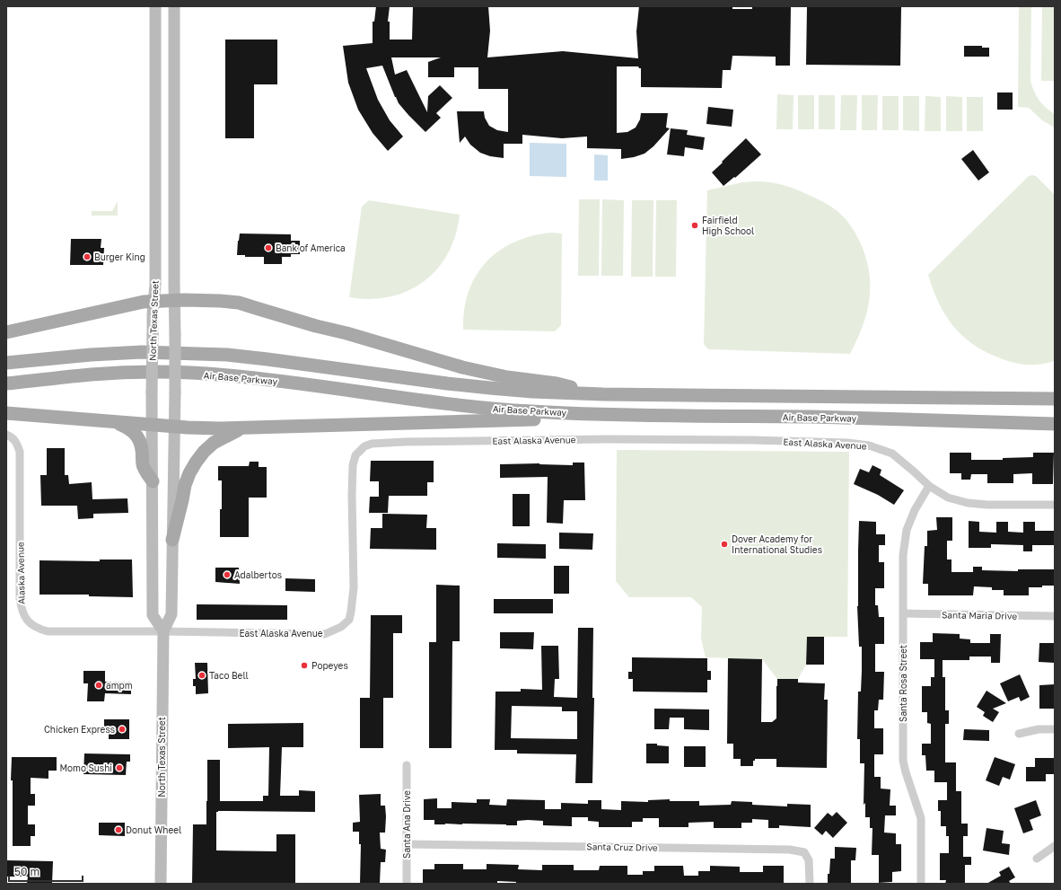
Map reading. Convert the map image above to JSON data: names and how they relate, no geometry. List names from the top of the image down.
{
  "streets": {
    "main road": ["North Texas Street", "Air Base Parkway"],
    "street": [
      "East Alaska Avenue",
      "Alaska Avenue",
      "Santa Maria Drive",
      "Santa Rosa Street",
      "Santa Ana Drive",
      "Santa Cruz Drive"
    ]
  },
  "crossings": [
    ["North Texas Street", "East Alaska Avenue"],
    ["North Texas Street", "Alaska Avenue"],
    ["East Alaska Avenue", "Alaska Avenue"],
    ["East Alaska Avenue", "Santa Rosa Street"],
    ["Santa Maria Drive", "Santa Rosa Street"],
    ["Santa Ana Drive", "Santa Cruz Drive"]
  ],
  "places": [
    "Fairfield High School",
    "Bank of America",
    "Burger King",
    "Dover Academy for International Studies",
    "Adalbertos",
    "Popeyes",
    "Taco Bell",
    "ampm",
    "Chicken Express",
    "Momo Sushi",
    "Donut Wheel"
  ],
  "scale_bar": "50 m"
}
